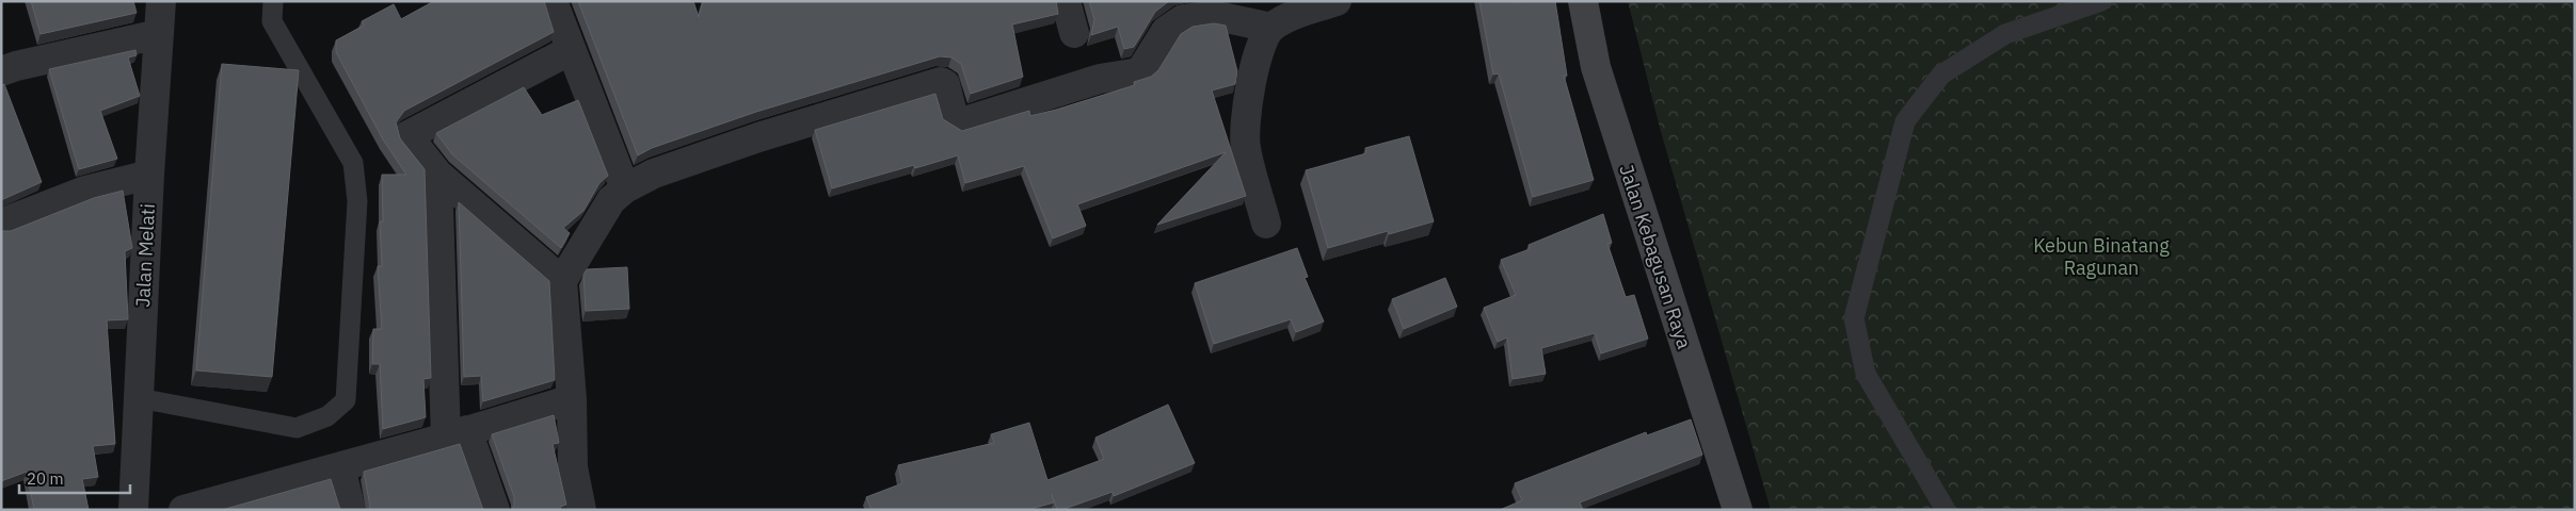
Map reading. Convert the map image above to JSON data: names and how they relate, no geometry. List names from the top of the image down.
{
  "streets": {
    "main road": ["Jalan Kebagusan Raya"],
    "street": ["Jalan Melati"]
  },
  "parks": ["Kebun Binatang Ragunan"],
  "scale_bar": "20 m"
}
